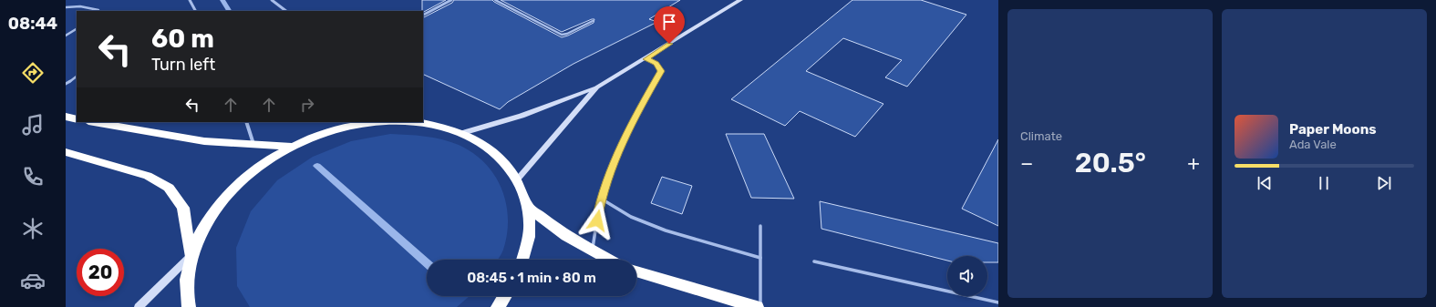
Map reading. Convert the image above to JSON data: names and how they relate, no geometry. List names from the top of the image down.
{
  "page": {
    "tabs": "08:44",
    "tile": "Climate",
    "turn": ["60 m", "Turn left"],
    "song": ["Paper Moons", "Ada Vale"],
    "heat": ["−", "20.5°", "+"],
    "limit": "20",
    "trip": "08:45 · 1 min · 80 m"
  }
}
